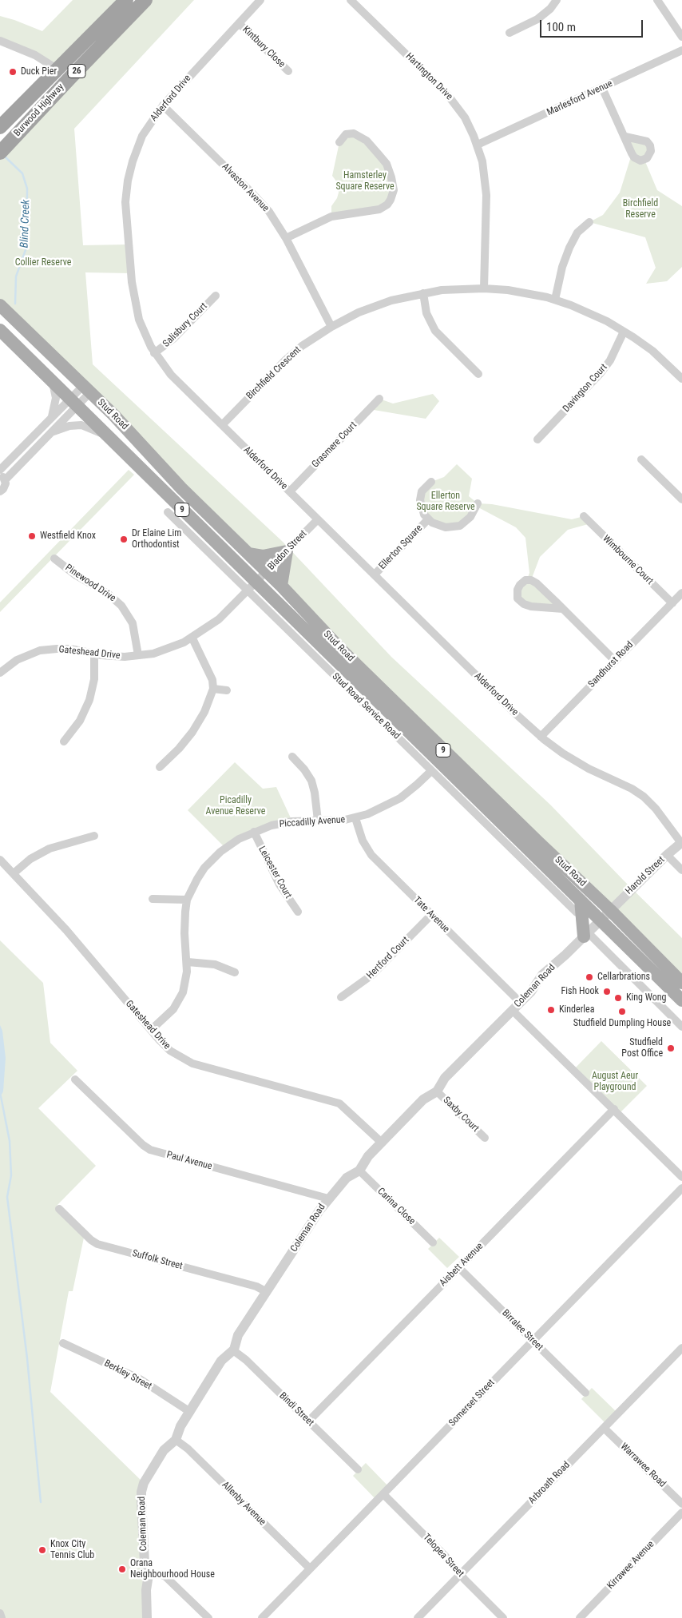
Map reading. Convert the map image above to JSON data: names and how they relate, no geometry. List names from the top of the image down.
{
  "streets": {
    "highway": ["26", "Burwood Highway"],
    "main road": ["Stud Road", "9"],
    "street": [
      "Kintbury Close",
      "Hartington Drive",
      "Alderford Drive",
      "Marlesford Avenue",
      "Alvaston Avenue",
      "Salisbury Court",
      "Birchfield Crescent",
      "Davington Court",
      "Grasmere Court",
      "Ellerton Square",
      "Bladon Street",
      "Wimbourne Court",
      "Pinewood Drive",
      "Gateshead Drive",
      "Sandhurst Road",
      "Stud Road Service Road",
      "Piccadilly Avenue",
      "Leicester Court",
      "Harold Street",
      "Tate Avenue",
      "Hertford Court",
      "Coleman Road",
      "Saxby Court",
      "Paul Avenue",
      "Carina Close",
      "Suffolk Street",
      "Aisbett Avenue",
      "Birralee Street",
      "Berkley Street",
      "Somerset Street",
      "Bindi Street",
      "Warrawee Road",
      "Arbroath Road",
      "Allenby Avenue",
      "Telopea Street",
      "Kirrawee Avenue"
    ]
  },
  "crossings": [
    ["Kintbury Close", "Alderford Drive"],
    ["Hartington Drive", "Marlesford Avenue"],
    ["Hartington Drive", "Birchfield Crescent"],
    ["Alderford Drive", "Alvaston Avenue"],
    ["Alderford Drive", "Salisbury Court"],
    ["Alderford Drive", "Birchfield Crescent"],
    ["Alderford Drive", "Grasmere Court"],
    ["Alderford Drive", "Ellerton Square"],
    ["Alderford Drive", "Bladon Street"],
    ["Alderford Drive", "Sandhurst Road"],
    ["Alderford Drive", "Harold Street"],
    ["Alvaston Avenue", "Birchfield Crescent"],
    ["Birchfield Crescent", "Davington Court"],
    ["Stud Road", "Bladon Street"],
    ["Stud Road", "Gateshead Drive"],
    ["Stud Road", "Stud Road Service Road"],
    ["Stud Road", "Harold Street"],
    ["Stud Road", "Coleman Road"],
    ["Bladon Street", "Gateshead Drive"],
    ["Bladon Street", "Stud Road Service Road"],
    ["Wimbourne Court", "Sandhurst Road"],
    ["Pinewood Drive", "Gateshead Drive"],
    ["Gateshead Drive", "Stud Road Service Road"],
    ["Gateshead Drive", "Piccadilly Avenue"],
    ["Gateshead Drive", "Coleman Road"],
    ["Stud Road Service Road", "Piccadilly Avenue"],
    ["Piccadilly Avenue", "Leicester Court"],
    ["Piccadilly Avenue", "Tate Avenue"],
    ["Harold Street", "Coleman Road"],
    ["Tate Avenue", "Hertford Court"],
    ["Tate Avenue", "Coleman Road"],
    ["Coleman Road", "Saxby Court"],
    ["Coleman Road", "Paul Avenue"],
    ["Coleman Road", "Carina Close"],
    ["Coleman Road", "Suffolk Street"],
    ["Coleman Road", "Berkley Street"],
    ["Coleman Road", "Bindi Street"],
    ["Coleman Road", "Allenby Avenue"],
    ["Aisbett Avenue", "Birralee Street"],
    ["Aisbett Avenue", "Bindi Street"],
    ["Birralee Street", "Somerset Street"],
    ["Somerset Street", "Allenby Avenue"],
    ["Somerset Street", "Telopea Street"],
    ["Warrawee Road", "Arbroath Road"],
    ["Arbroath Road", "Telopea Street"]
  ],
  "water": ["Blind Creek"],
  "parks": [
    "Hamsterley Square Reserve",
    "Birchfield Reserve",
    "Collier Reserve",
    "Ellerton Square Reserve",
    "Picadilly Avenue Reserve",
    "August Aeur Playground"
  ],
  "places": [
    "Duck Pier",
    "Westfield Knox",
    "Dr Elaine Lim Orthodontist",
    "Cellarbrations",
    "Fish Hook",
    "King Wong",
    "Kinderlea",
    "Studfield Dumpling House",
    "Studfield Post Office",
    "Knox City Tennis Club",
    "Orana Neighbourhood House"
  ],
  "scale_bar": "100 m"
}
